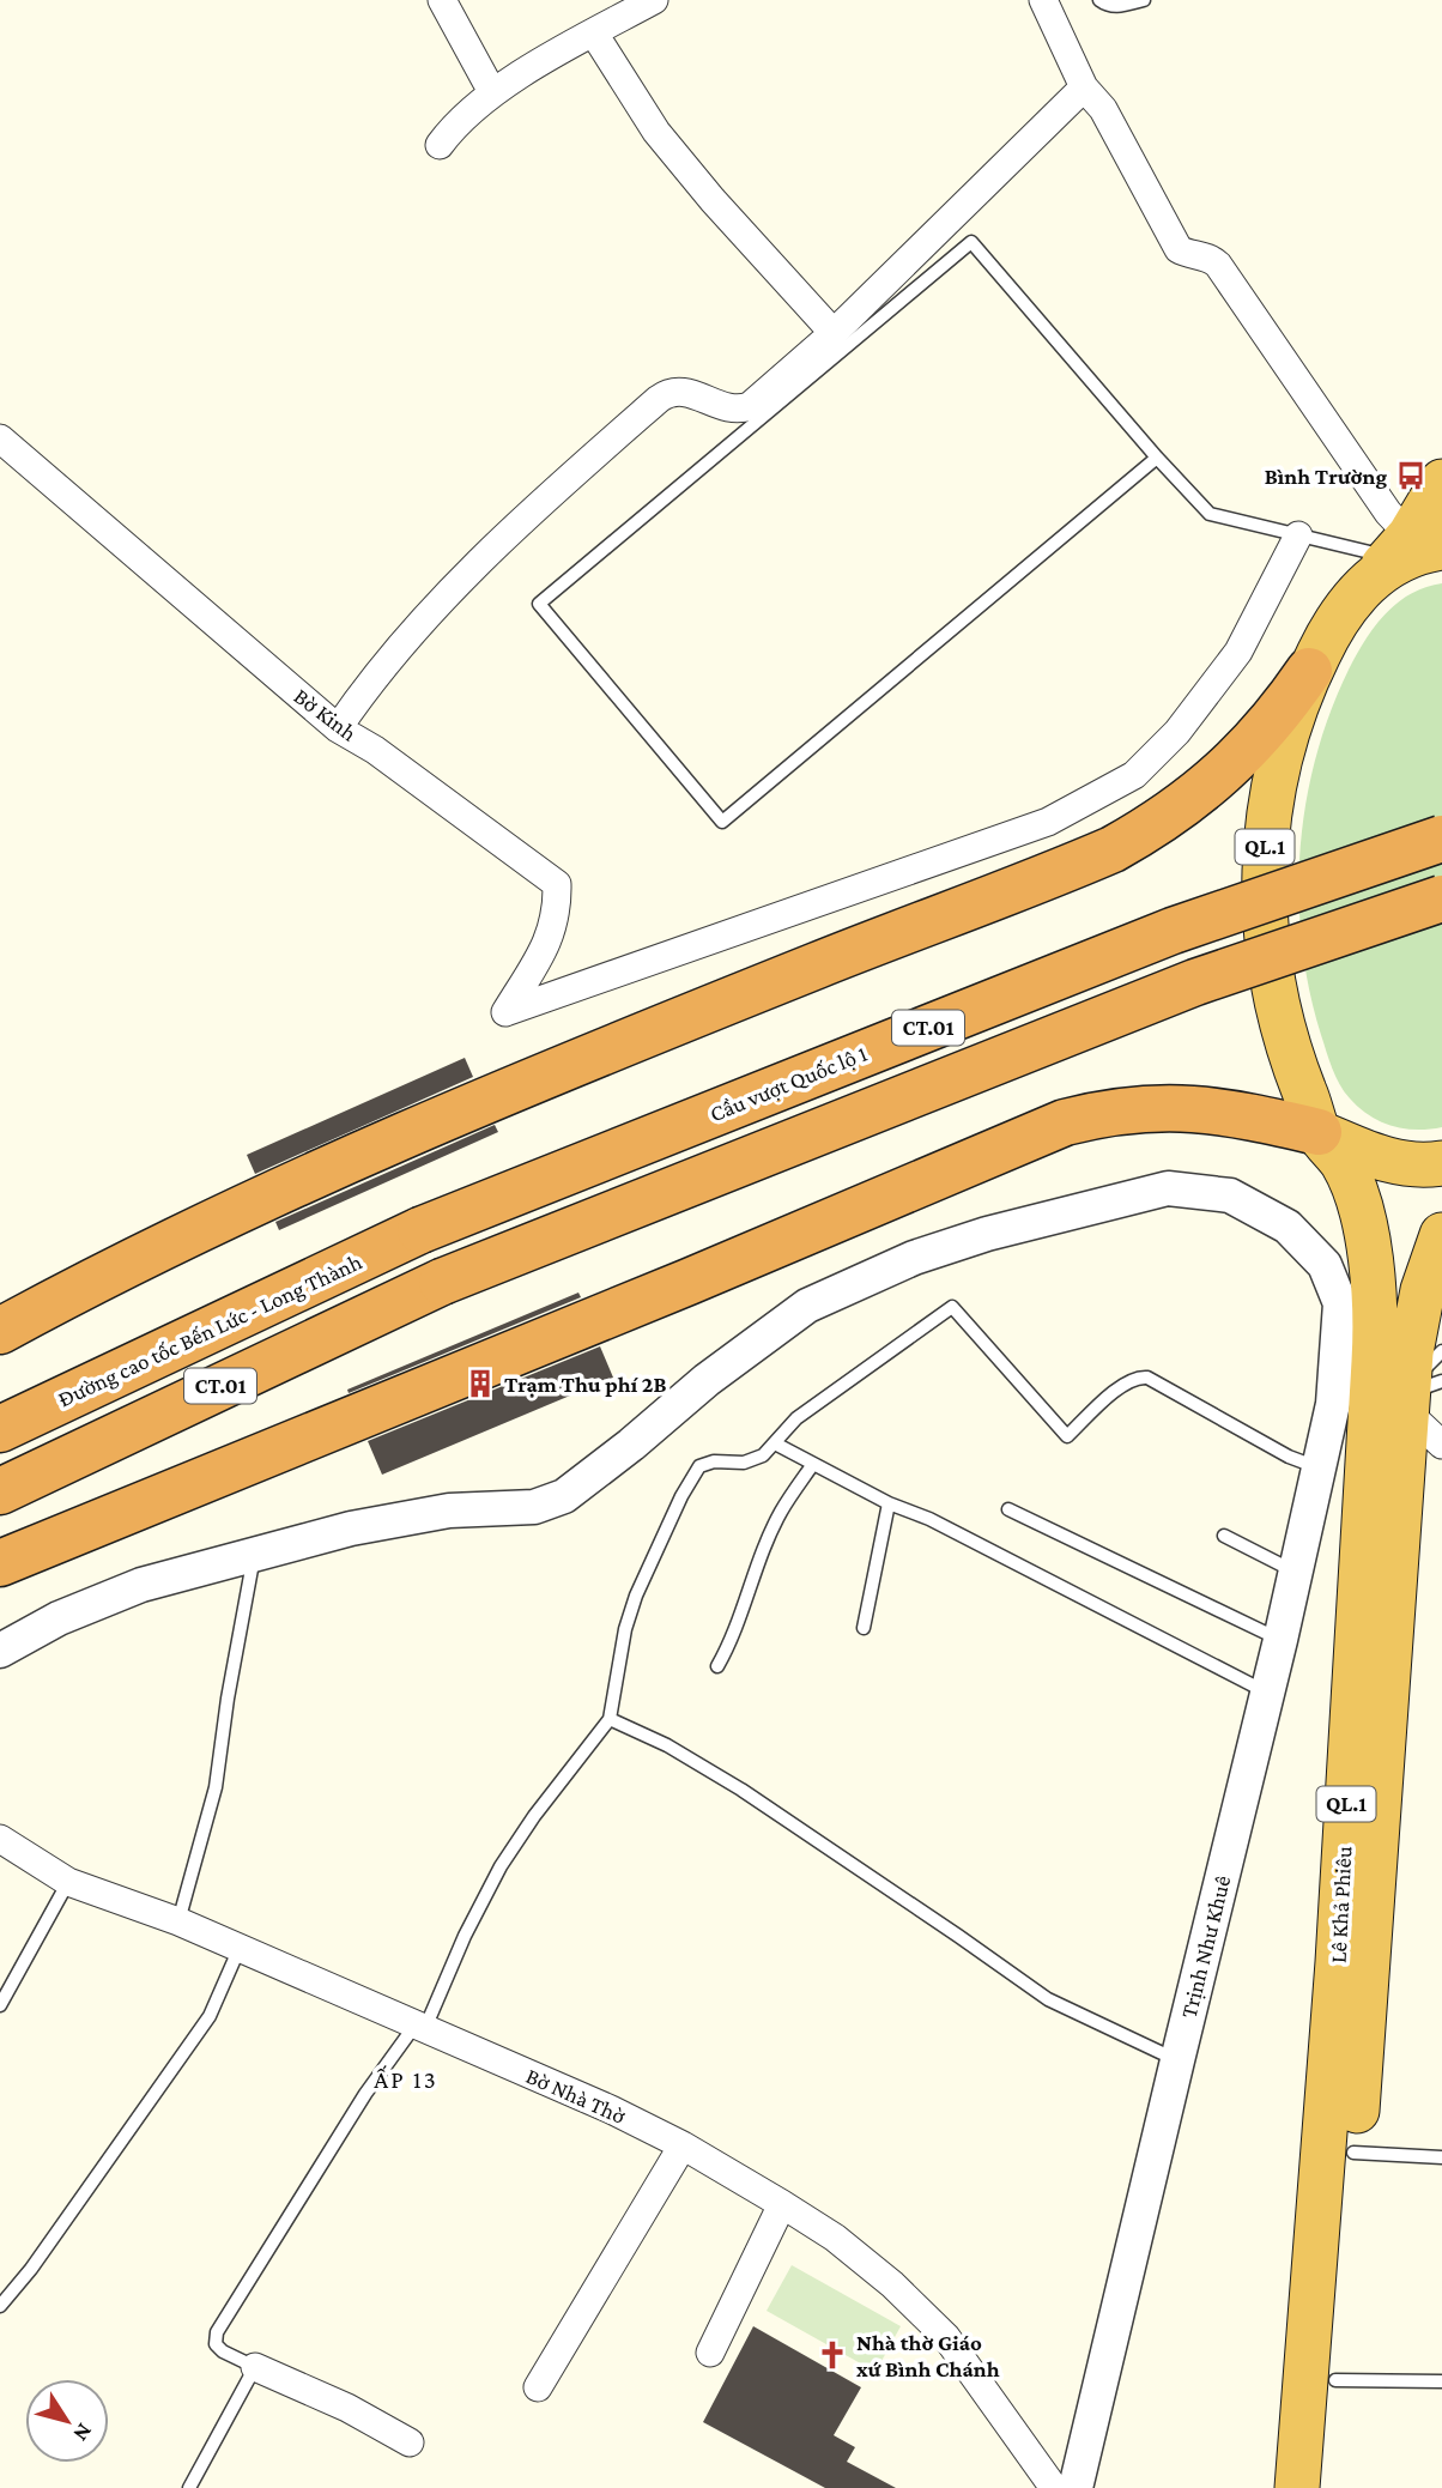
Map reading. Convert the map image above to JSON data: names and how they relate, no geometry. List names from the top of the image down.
{
  "streets": {
    "highway": [
      "QL.1",
      "CT.01",
      "Cầu vượt Quốc lộ 1",
      "Đường cao tốc Bến Lức - Long Thành",
      "Lê Khả Phiêu"
    ],
    "street": ["Bờ Kinh", "Trịnh Như Khuê", "Bờ Nhà Thờ"]
  },
  "crossings": [
    ["QL.1", "Lê Khả Phiêu"],
    ["Cầu vượt Quốc lộ 1", "Đường cao tốc Bến Lức - Long Thành"],
    ["Lê Khả Phiêu", "Trịnh Như Khuê"]
  ],
  "districts": ["ẤP 13"],
  "places": {
    "bus stop": ["Bình Trường"],
    "building": ["Trạm Thu phí 2B"],
    "church": ["Nhà thờ Giáo xứ Bình Chánh"]
  },
  "north": "bottom right"
}
